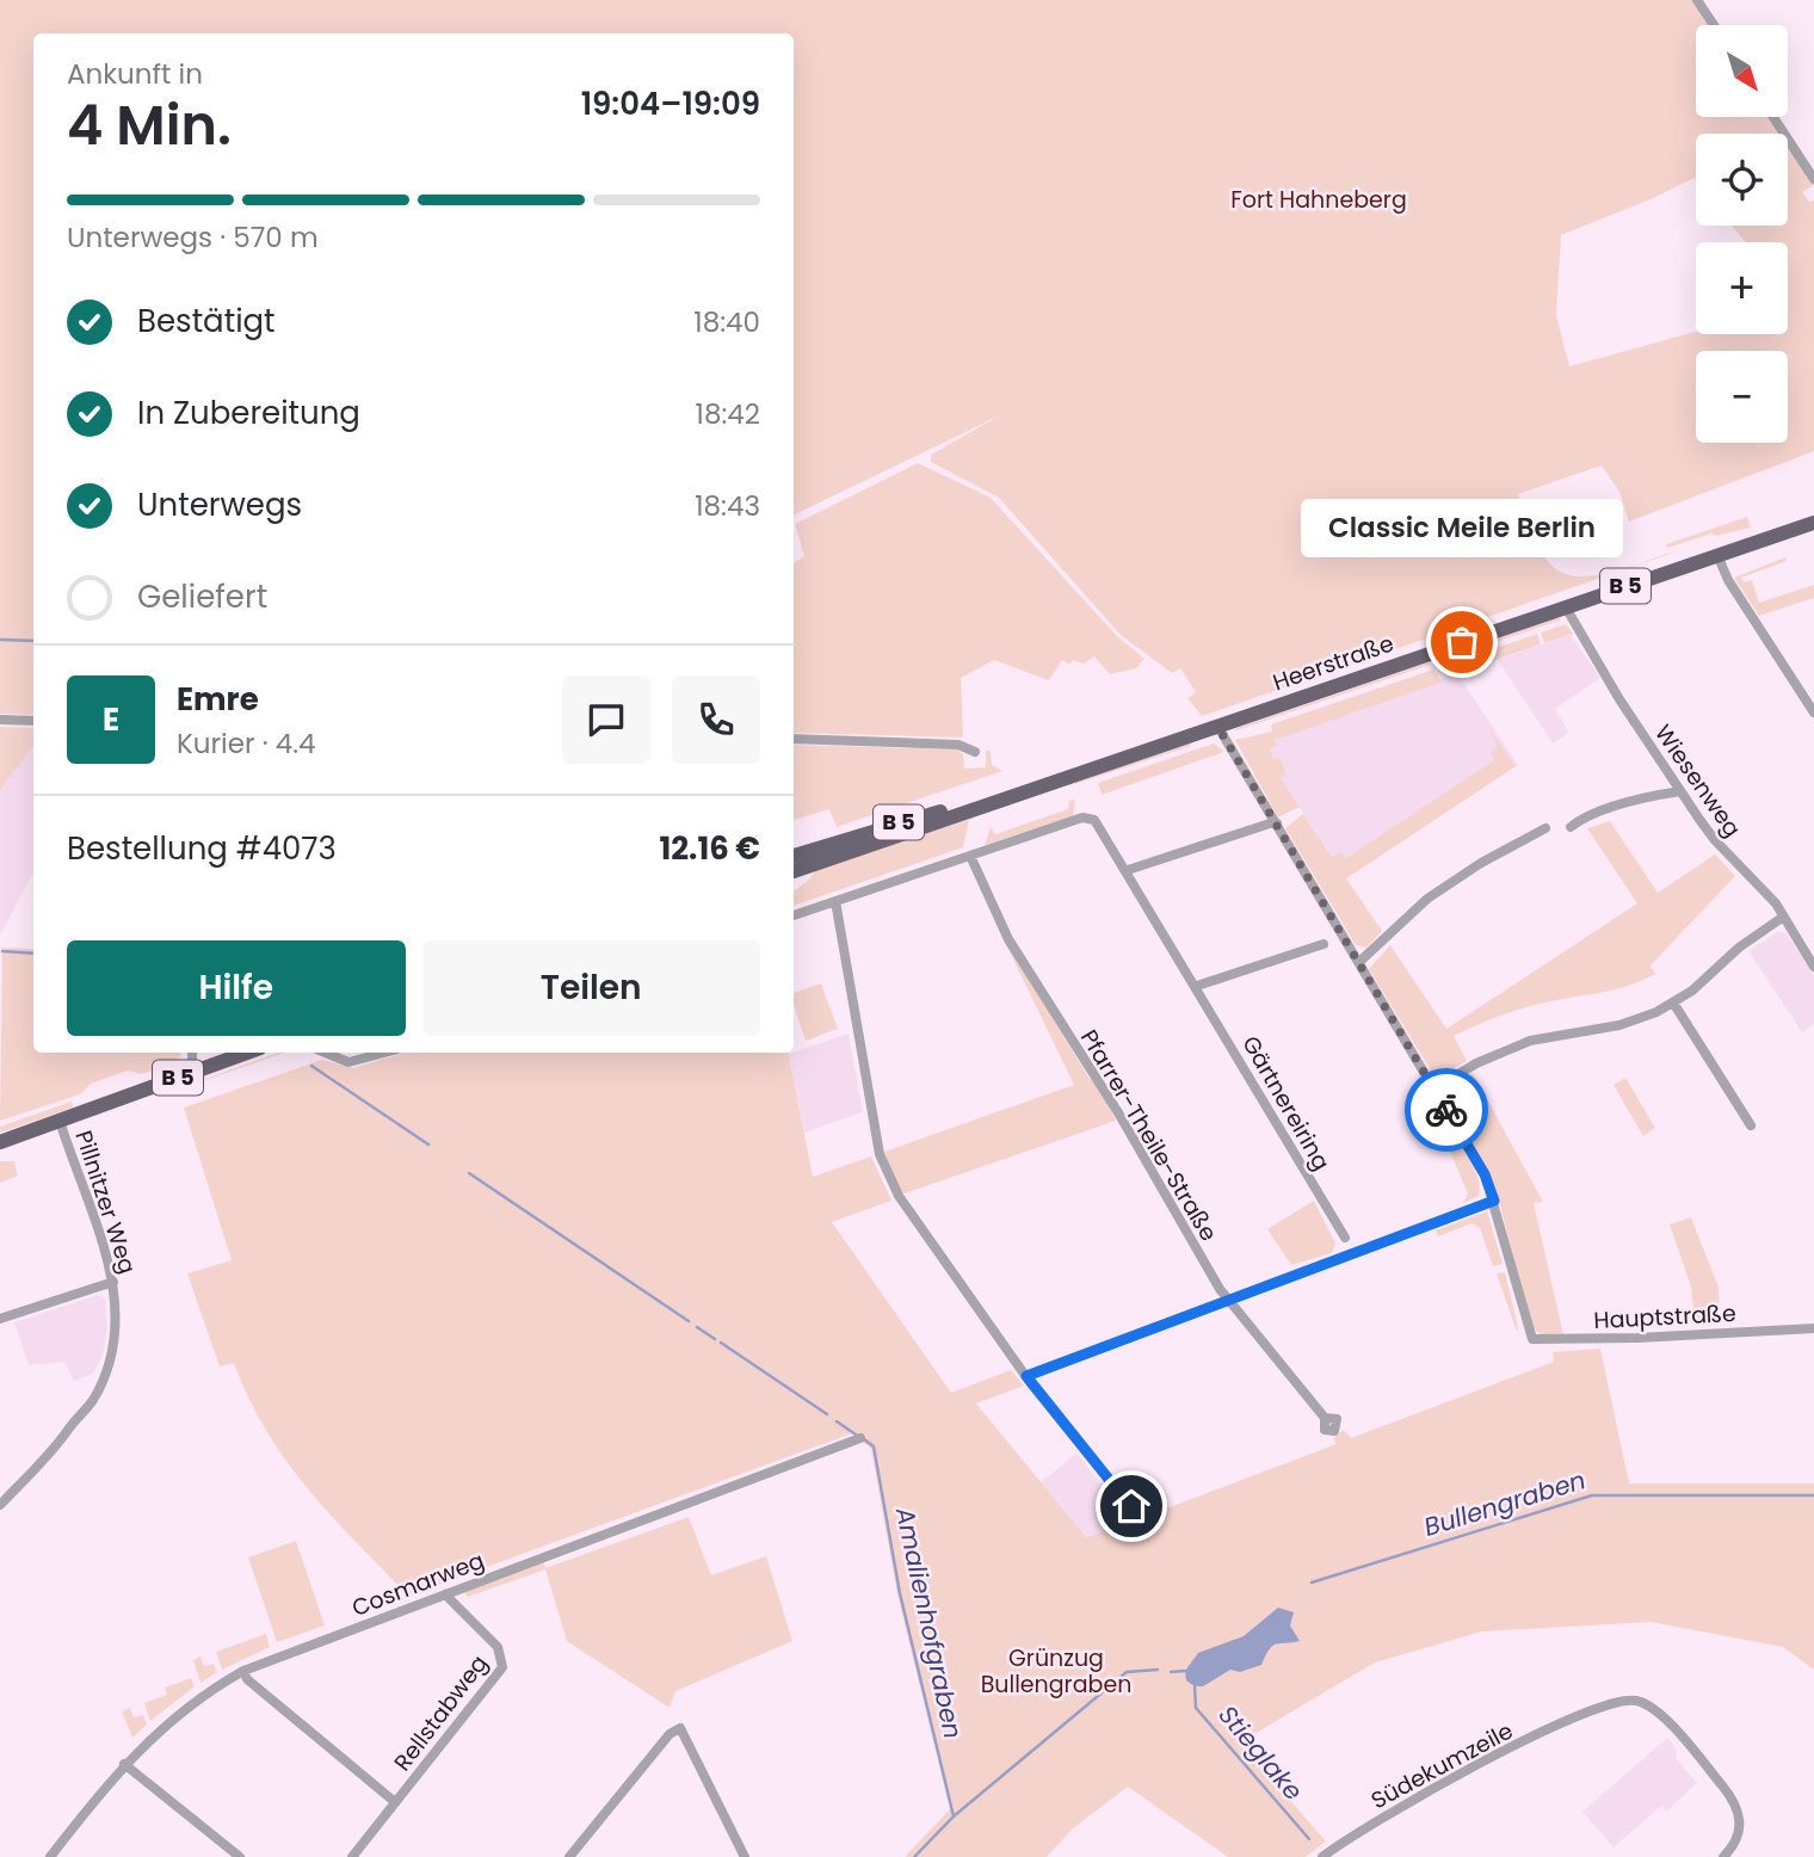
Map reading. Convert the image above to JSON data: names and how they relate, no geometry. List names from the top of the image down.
{
  "streets": {
    "main road": ["B 5", "Heerstraße"],
    "street": [
      "Wiesenweg",
      "Gärtnereiring",
      "Pfarrer-Theile-Straße",
      "Pillnitzer Weg",
      "Hauptstraße",
      "Cosmarweg",
      "Rellstabweg",
      "Südekumzeile"
    ]
  },
  "crossings": [
    ["B 5", "Pillnitzer Weg"],
    ["Heerstraße", "Wiesenweg"],
    ["Gärtnereiring", "Pfarrer-Theile-Straße"],
    ["Cosmarweg", "Rellstabweg"]
  ],
  "water": ["Bullengraben", "Amalienhofgraben", "Stieglake"],
  "parks": ["Fort Hahneberg", "Grünzug Bullengraben"],
  "places": ["Classic Meile Berlin"],
  "north": "bottom right",
  "page": {
    "map_buttons": ["+", "−"],
    "heading": ["4 Min.", "Ankunft in", "19:04–19:09"],
    "panel": [
      "Emre",
      "Kurier · 4.4",
      "Bestellung #4073",
      "12.16 €"
    ],
    "bar": "Unterwegs · 570 m",
    "list": [
      ["Bestätigt", "18:40"],
      ["In Zubereitung", "18:42"],
      ["Unterwegs", "18:43"],
      "Geliefert"
    ],
    "bubble": "Classic Meile Berlin",
    "round": "E",
    "buttons": ["Hilfe", "Teilen"]
  }
}
